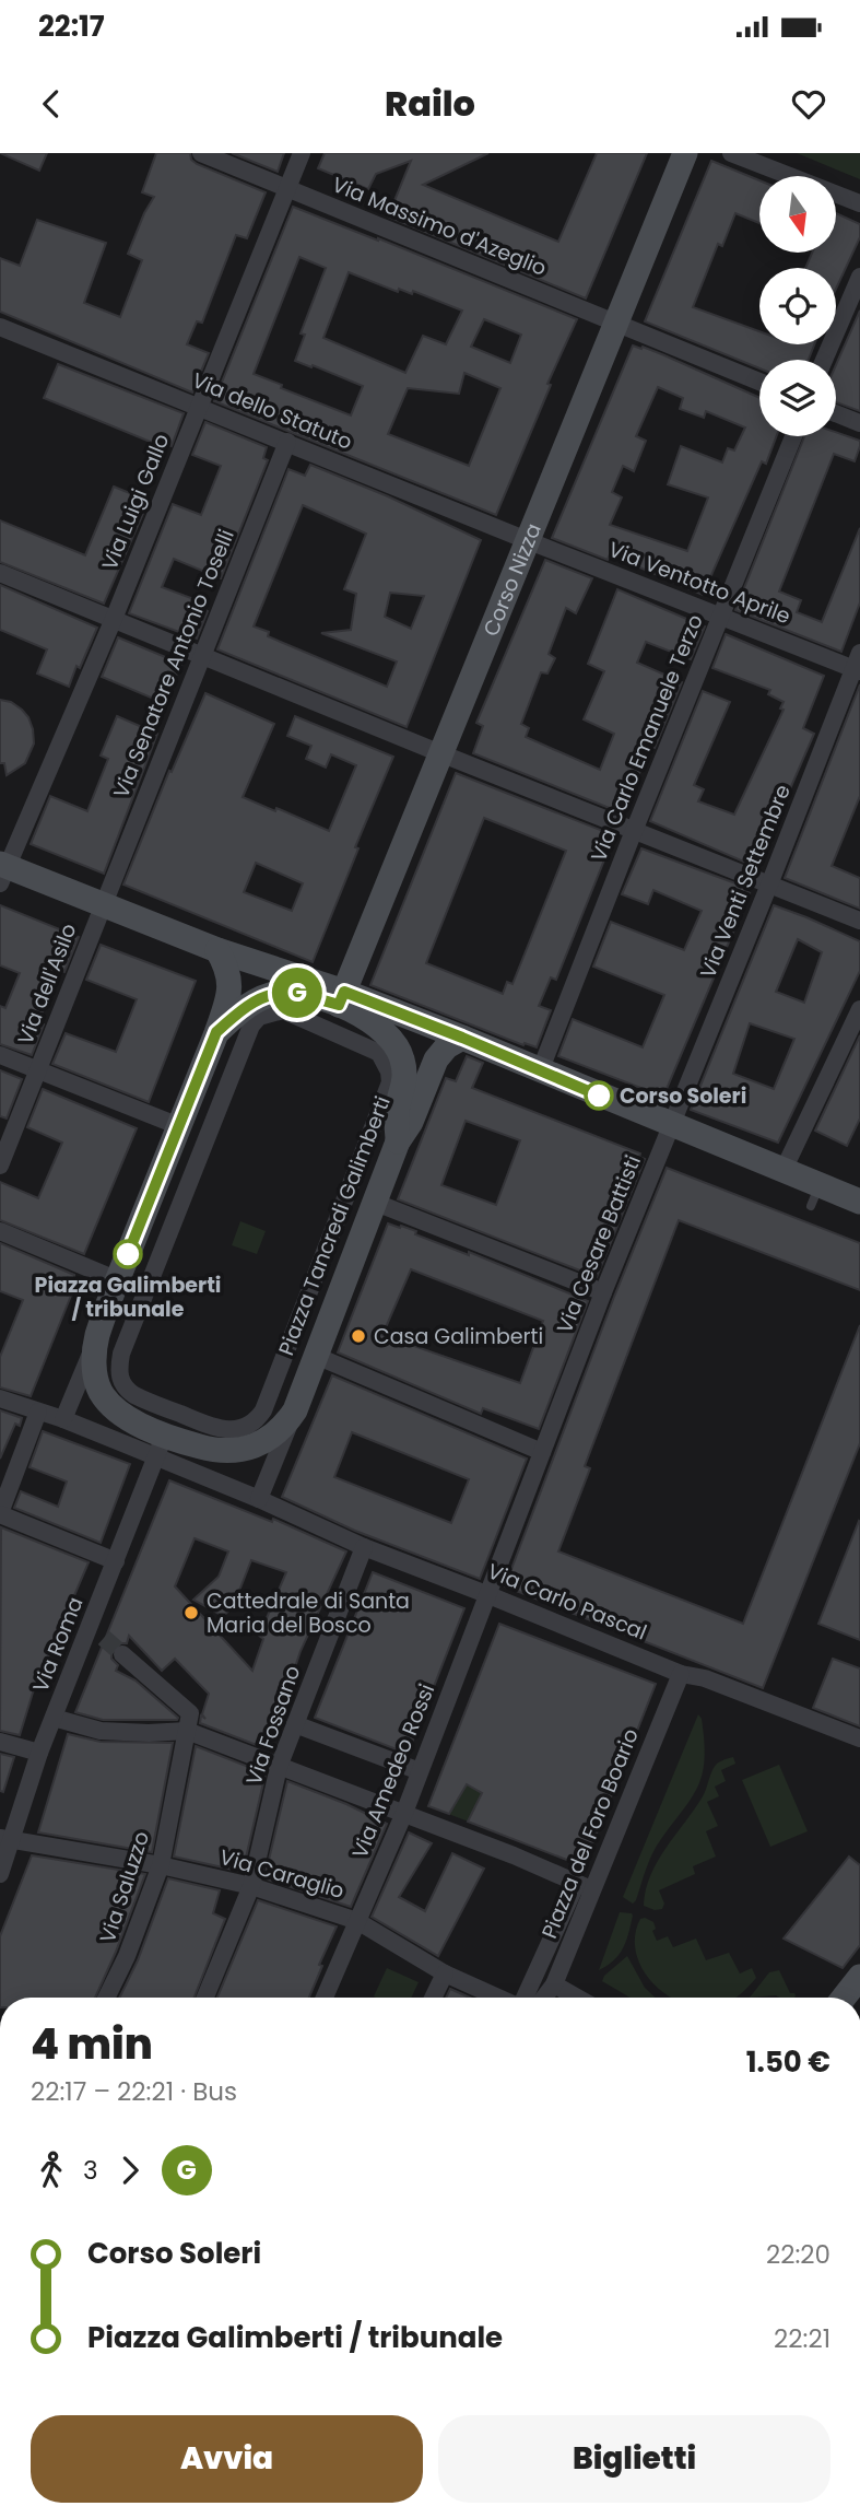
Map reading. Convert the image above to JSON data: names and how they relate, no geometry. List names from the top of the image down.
{
  "streets": {
    "street": [
      "Via Massimo d'Azeglio",
      "Via dello Statuto",
      "Via Luigi Gallo",
      "Corso Nizza",
      "Via Ventotto Aprile",
      "Via Senatore Antonio Toselli",
      "Via Carlo Emanuele Terzo",
      "Via Venti Settembre",
      "Via dell'Asilo",
      "Piazza Tancredi Galimberti",
      "Via Cesare Battisti",
      "Via Carlo Pascal",
      "Via Roma",
      "Via Fossano",
      "Via Amedeo Rossi",
      "Piazza del Foro Boario",
      "Via Caraglio",
      "Via Saluzzo"
    ]
  },
  "crossings": [
    ["Via Massimo d'Azeglio", "Via Luigi Gallo"],
    ["Via Massimo d'Azeglio", "Corso Nizza"],
    ["Via dello Statuto", "Via Luigi Gallo"],
    ["Via dello Statuto", "Corso Nizza"],
    ["Via dello Statuto", "Via Ventotto Aprile"],
    ["Via dello Statuto", "Via Senatore Antonio Toselli"],
    ["Corso Nizza", "Via Ventotto Aprile"],
    ["Corso Nizza", "Piazza Tancredi Galimberti"],
    ["Via Ventotto Aprile", "Via Carlo Emanuele Terzo"],
    ["Via Ventotto Aprile", "Via Venti Settembre"],
    ["Via Senatore Antonio Toselli", "Via dell'Asilo"],
    ["Via Venti Settembre", "Via Cesare Battisti"],
    ["Piazza Tancredi Galimberti", "Via Carlo Pascal"],
    ["Piazza Tancredi Galimberti", "Via Roma"],
    ["Via Cesare Battisti", "Via Carlo Pascal"],
    ["Via Cesare Battisti", "Via Amedeo Rossi"],
    ["Via Carlo Pascal", "Via Fossano"],
    ["Via Carlo Pascal", "Via Amedeo Rossi"],
    ["Via Carlo Pascal", "Piazza del Foro Boario"],
    ["Via Roma", "Via Caraglio"],
    ["Via Fossano", "Via Caraglio"],
    ["Via Amedeo Rossi", "Via Caraglio"],
    ["Via Caraglio", "Via Saluzzo"]
  ],
  "places": [
    "Corso Soleri",
    "Piazza Galimberti / tribunale",
    "Casa Galimberti",
    "Cattedrale di Santa Maria del Bosco"
  ],
  "lines": ["bus line G"],
  "north": "bottom",
  "page": {
    "status": "22:17",
    "header": "Railo",
    "on_map": "G",
    "heading": ["4 min", "22:17 – 22:21 · Bus", "1.50 €"],
    "legs": ["3", "G"],
    "list": [
      {
        "name": "Corso Soleri",
        "value": "22:20"
      },
      {
        "name": "Piazza Galimberti / tribunale",
        "value": "22:21"
      }
    ],
    "buttons": ["Avvia", "Biglietti"]
  }
}
